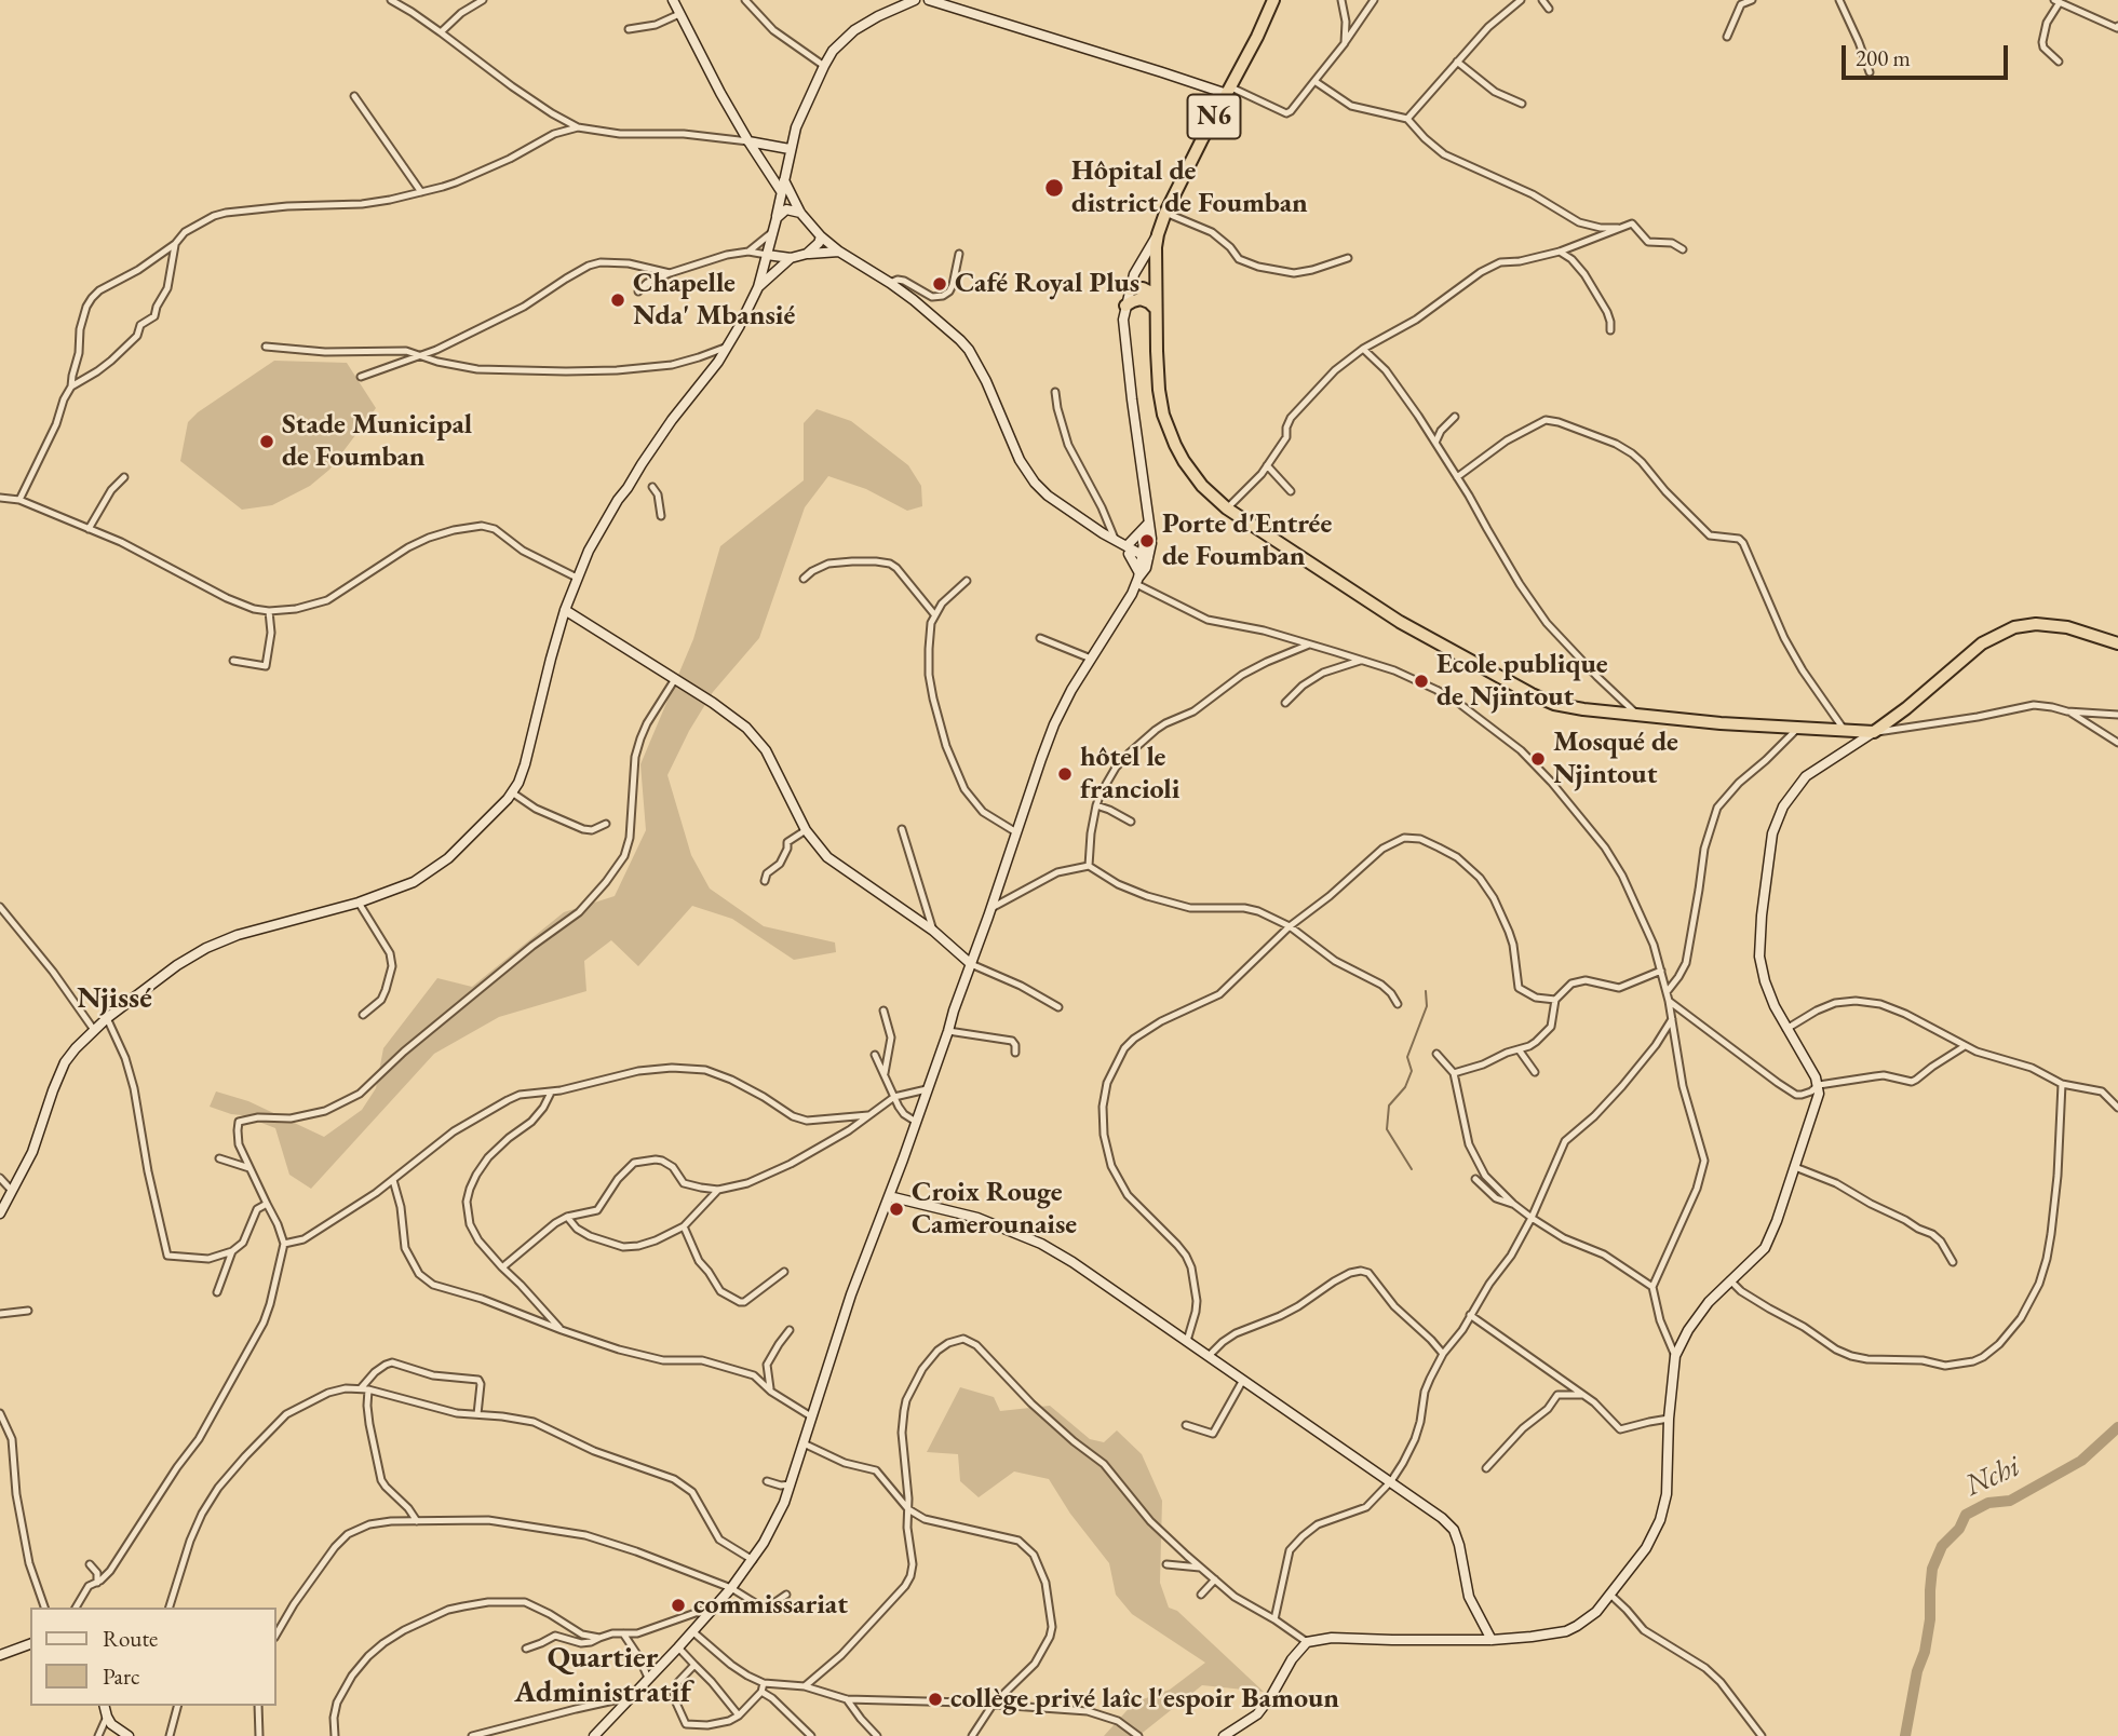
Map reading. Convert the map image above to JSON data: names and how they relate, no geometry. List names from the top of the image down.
{
  "streets": {
    "highway": ["N6"]
  },
  "districts": ["Njissé", "Quartier Administratif"],
  "water": ["Nchi"],
  "places": [
    "Hôpital de district de Foumban",
    "Café Royal Plus",
    "Chapelle Nda' Mbansié",
    "Stade Municipal de Foumban",
    "Porte d'Entrée de Foumban",
    "Ecole publique de Njintout",
    "Mosqué de Njintout",
    "hôtel le francioli",
    "Croix Rouge Camerounaise",
    "commissariat",
    "collège privé laîc l'espoir Bamoun"
  ],
  "legend": ["Route", "Parc"],
  "scale_bar": "200 m"
}
